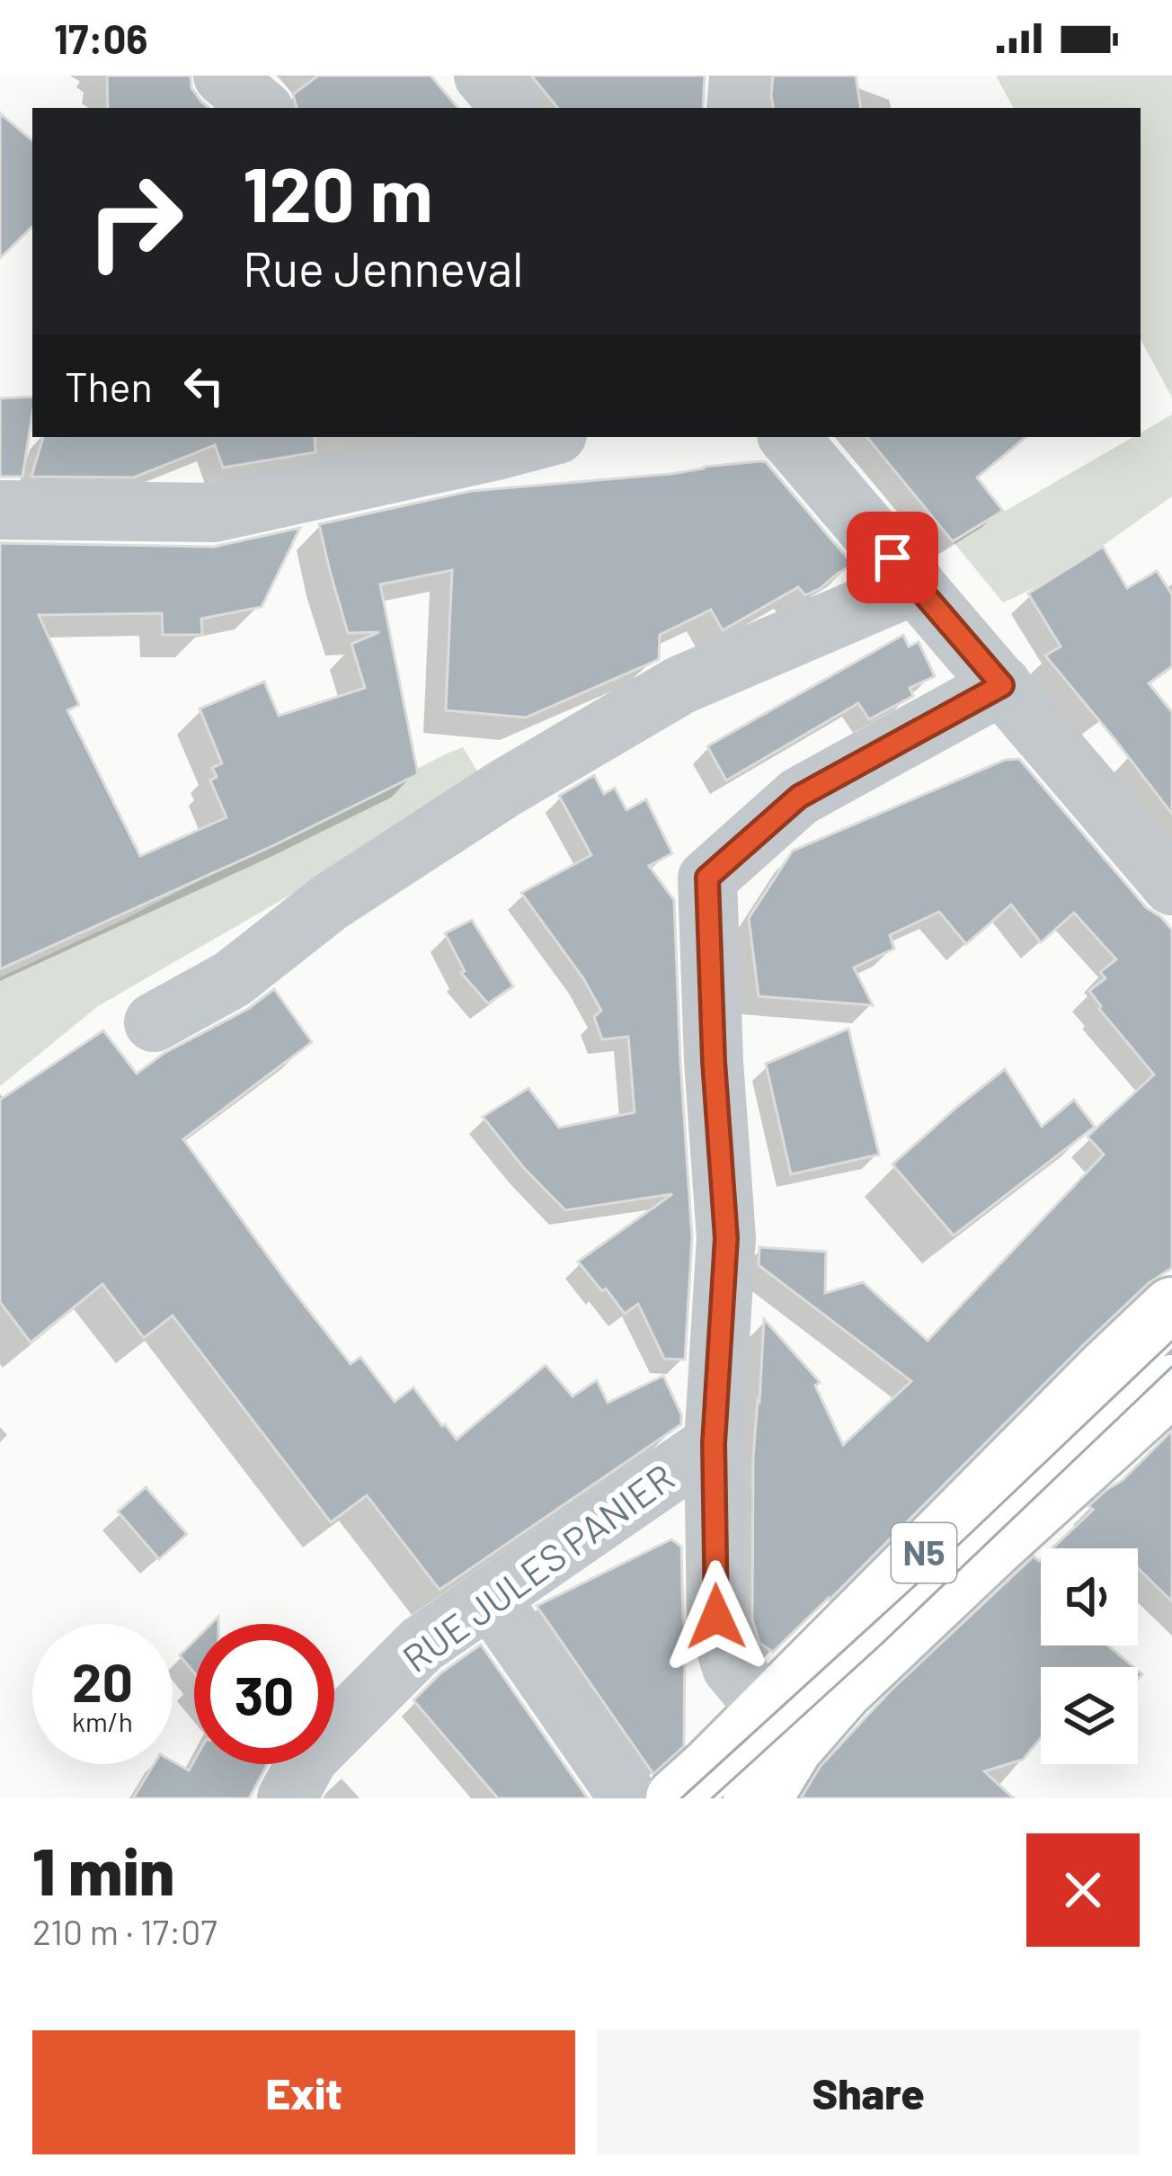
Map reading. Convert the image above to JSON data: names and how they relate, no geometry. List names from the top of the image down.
{
  "streets": {
    "main road": ["N5"],
    "street": ["RUE JULES PANIER"]
  },
  "page": {
    "status": "17:06",
    "turn": ["120 m", "Rue Jenneval"],
    "then": "Then",
    "speed": "20 km/h",
    "limit": "30",
    "heading": ["1 min", "210 m · 17:07"],
    "buttons": ["Exit", "Share"]
  }
}
